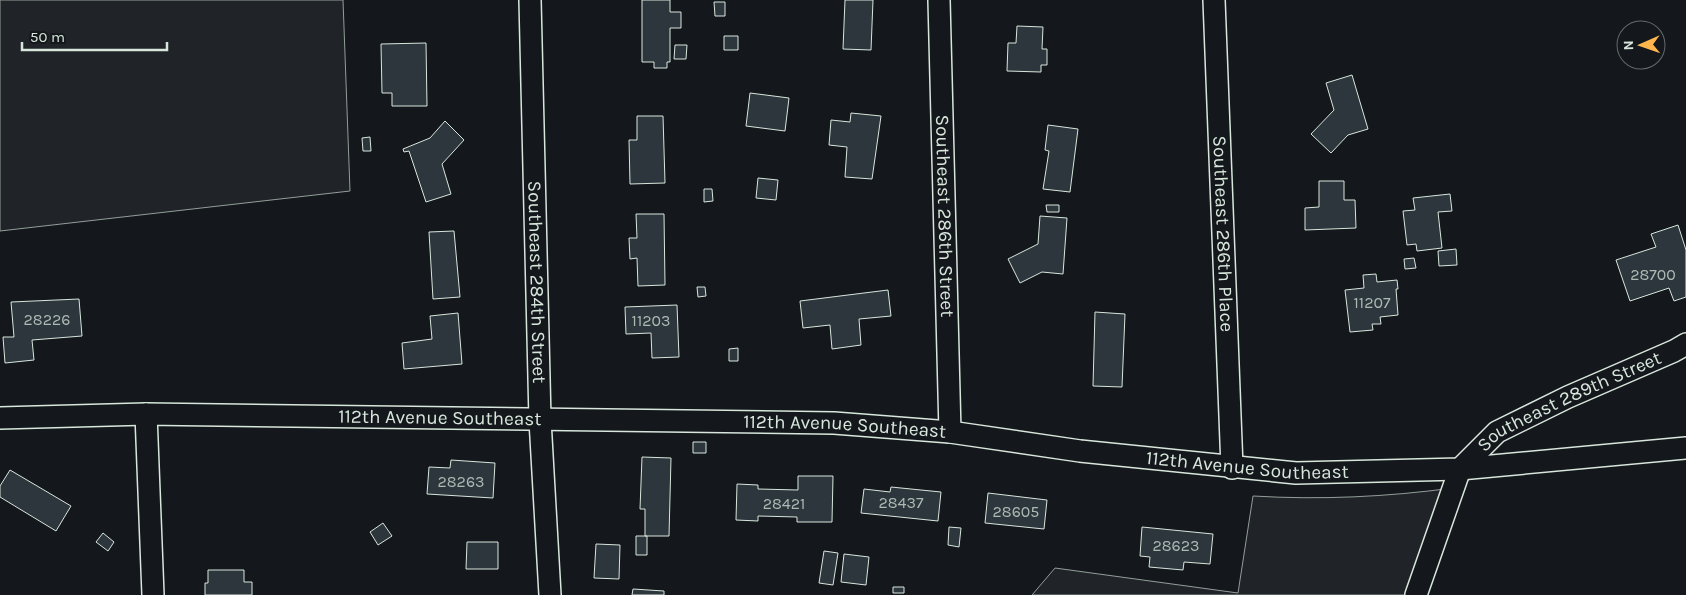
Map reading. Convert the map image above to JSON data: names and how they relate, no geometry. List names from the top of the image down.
{
  "streets": {
    "street": [
      "Southeast 286th Street",
      "Southeast 286th Place",
      "Southeast 284th Street",
      "Southeast 289th Street",
      "112th Avenue Southeast"
    ]
  },
  "crossings": [
    ["Southeast 286th Street", "112th Avenue Southeast"],
    ["Southeast 286th Place", "112th Avenue Southeast"],
    ["Southeast 284th Street", "112th Avenue Southeast"],
    ["Southeast 289th Street", "112th Avenue Southeast"]
  ],
  "house_numbers": [
    "28700",
    "11207",
    "28226",
    "11203",
    "28263",
    "28437",
    "28421",
    "28605",
    "28623"
  ],
  "scale_bar": "50 m",
  "north": "left"
}
